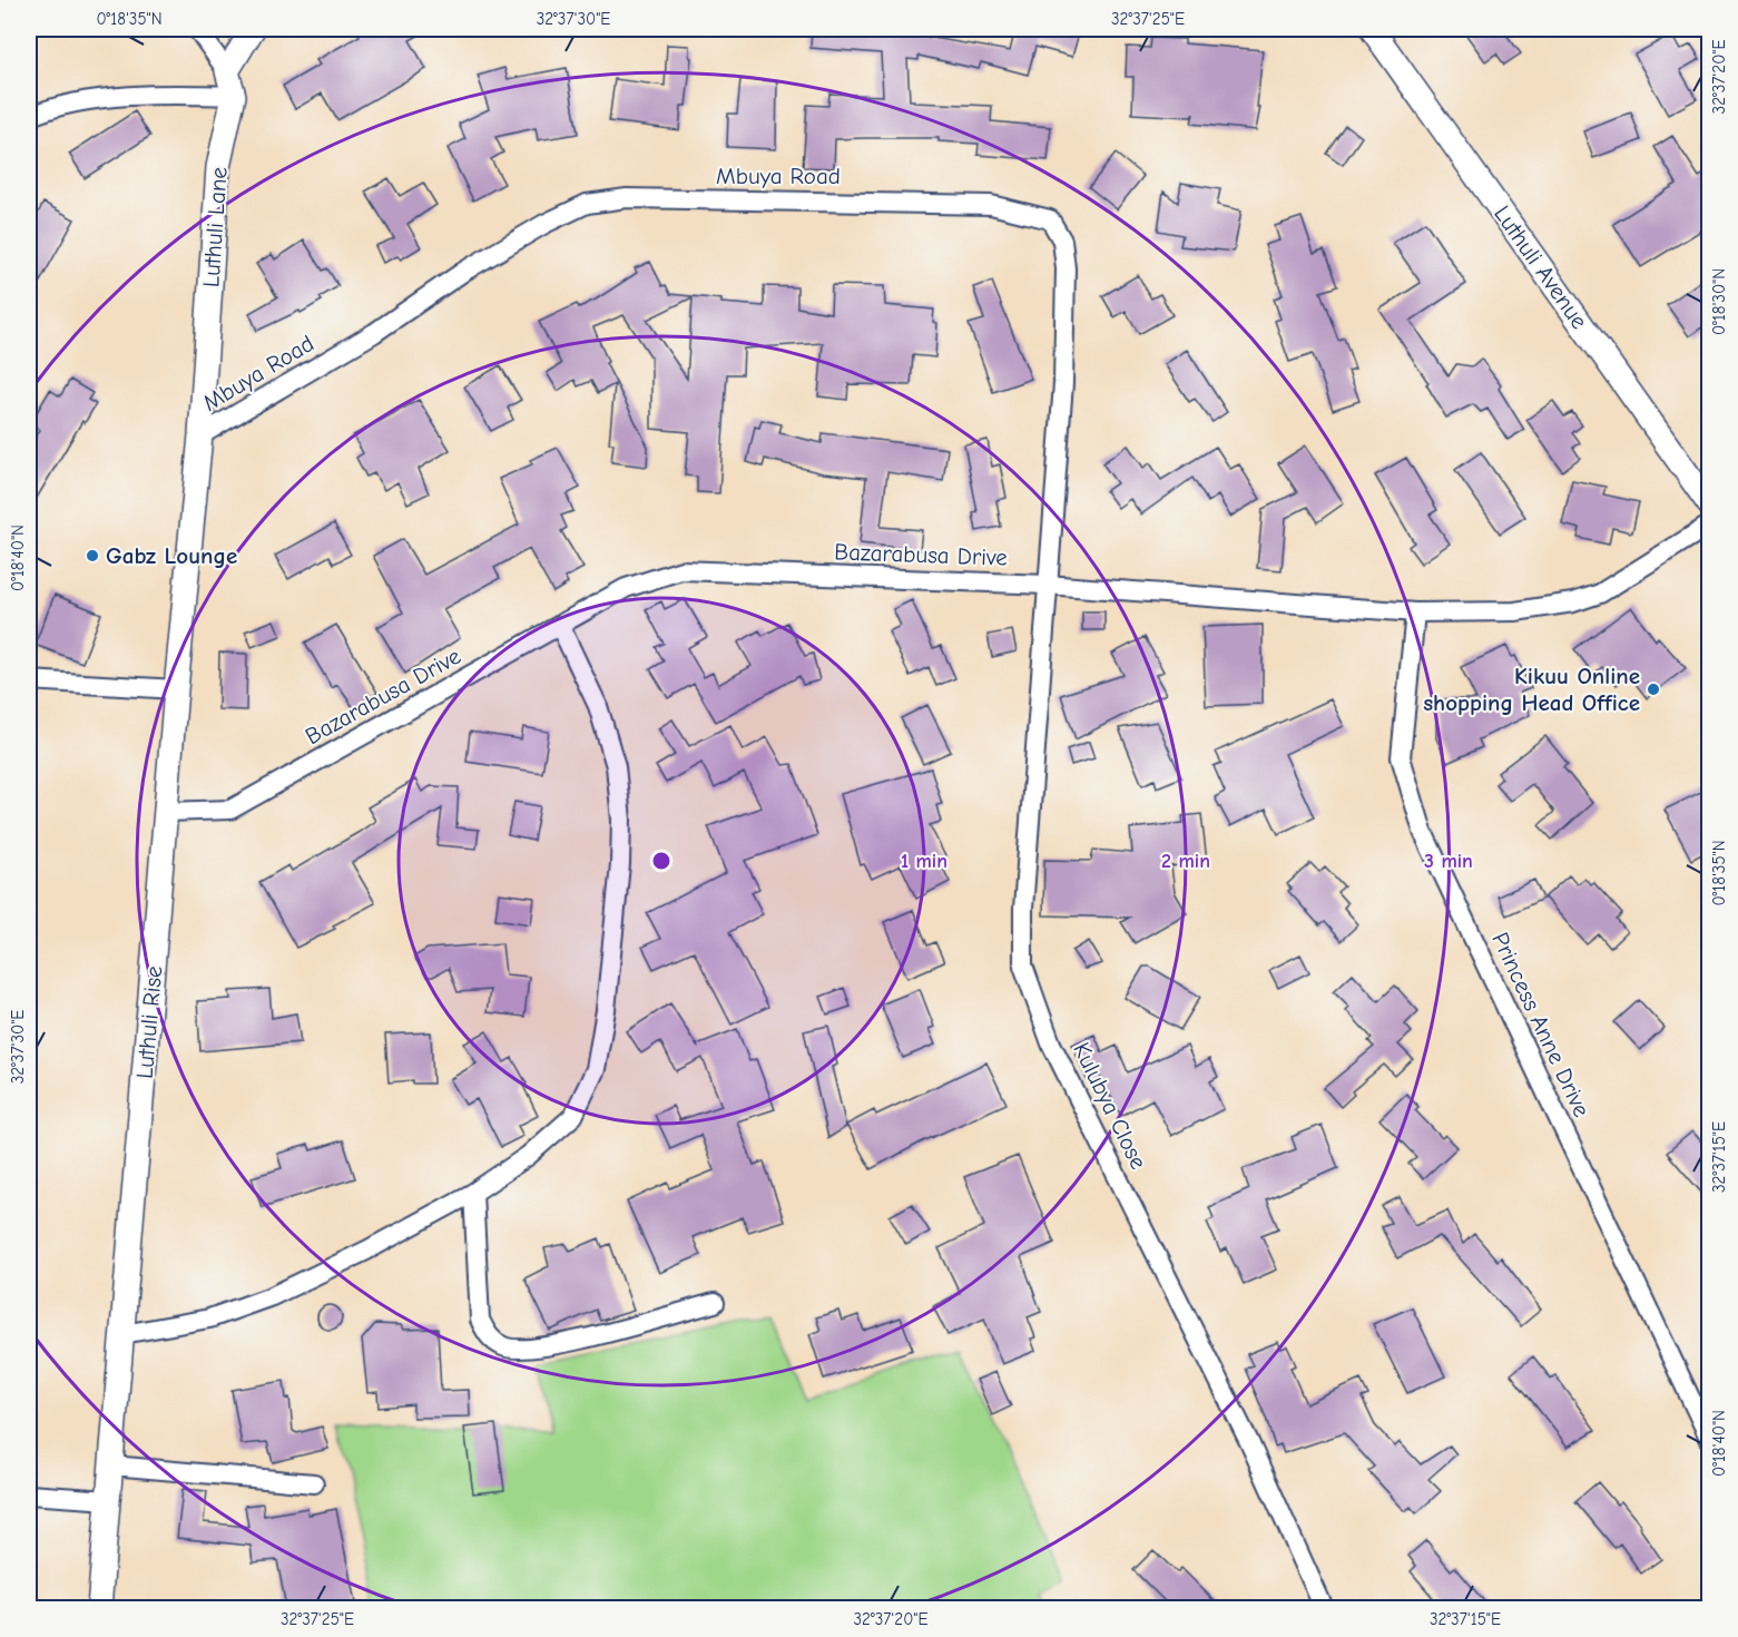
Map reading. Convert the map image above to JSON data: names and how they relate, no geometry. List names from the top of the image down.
{
  "streets": {
    "street": [
      "Mbuya Road",
      "Luthuli Lane",
      "Luthuli Avenue",
      "Bazarabusa Drive",
      "Luthuli Rise",
      "Princess Anne Drive",
      "Kulubya Close"
    ]
  },
  "crossings": [
    ["Mbuya Road", "Luthuli Lane"],
    ["Mbuya Road", "Bazarabusa Drive"],
    ["Mbuya Road", "Luthuli Rise"],
    ["Mbuya Road", "Kulubya Close"],
    ["Luthuli Lane", "Luthuli Rise"],
    ["Bazarabusa Drive", "Luthuli Rise"],
    ["Bazarabusa Drive", "Princess Anne Drive"],
    ["Bazarabusa Drive", "Kulubya Close"]
  ],
  "places": ["Gabz Lounge", "Kikuu Online shopping Head Office"],
  "coordinates": [
    "0°18'35\"N",
    "32°37'30\"E",
    "32°37'25\"E",
    "32°37'20\"E",
    "0°18'30\"N",
    "0°18'40\"N",
    "32°37'15\"E"
  ],
  "rings": ["1 min", "2 min", "3 min"]
}
